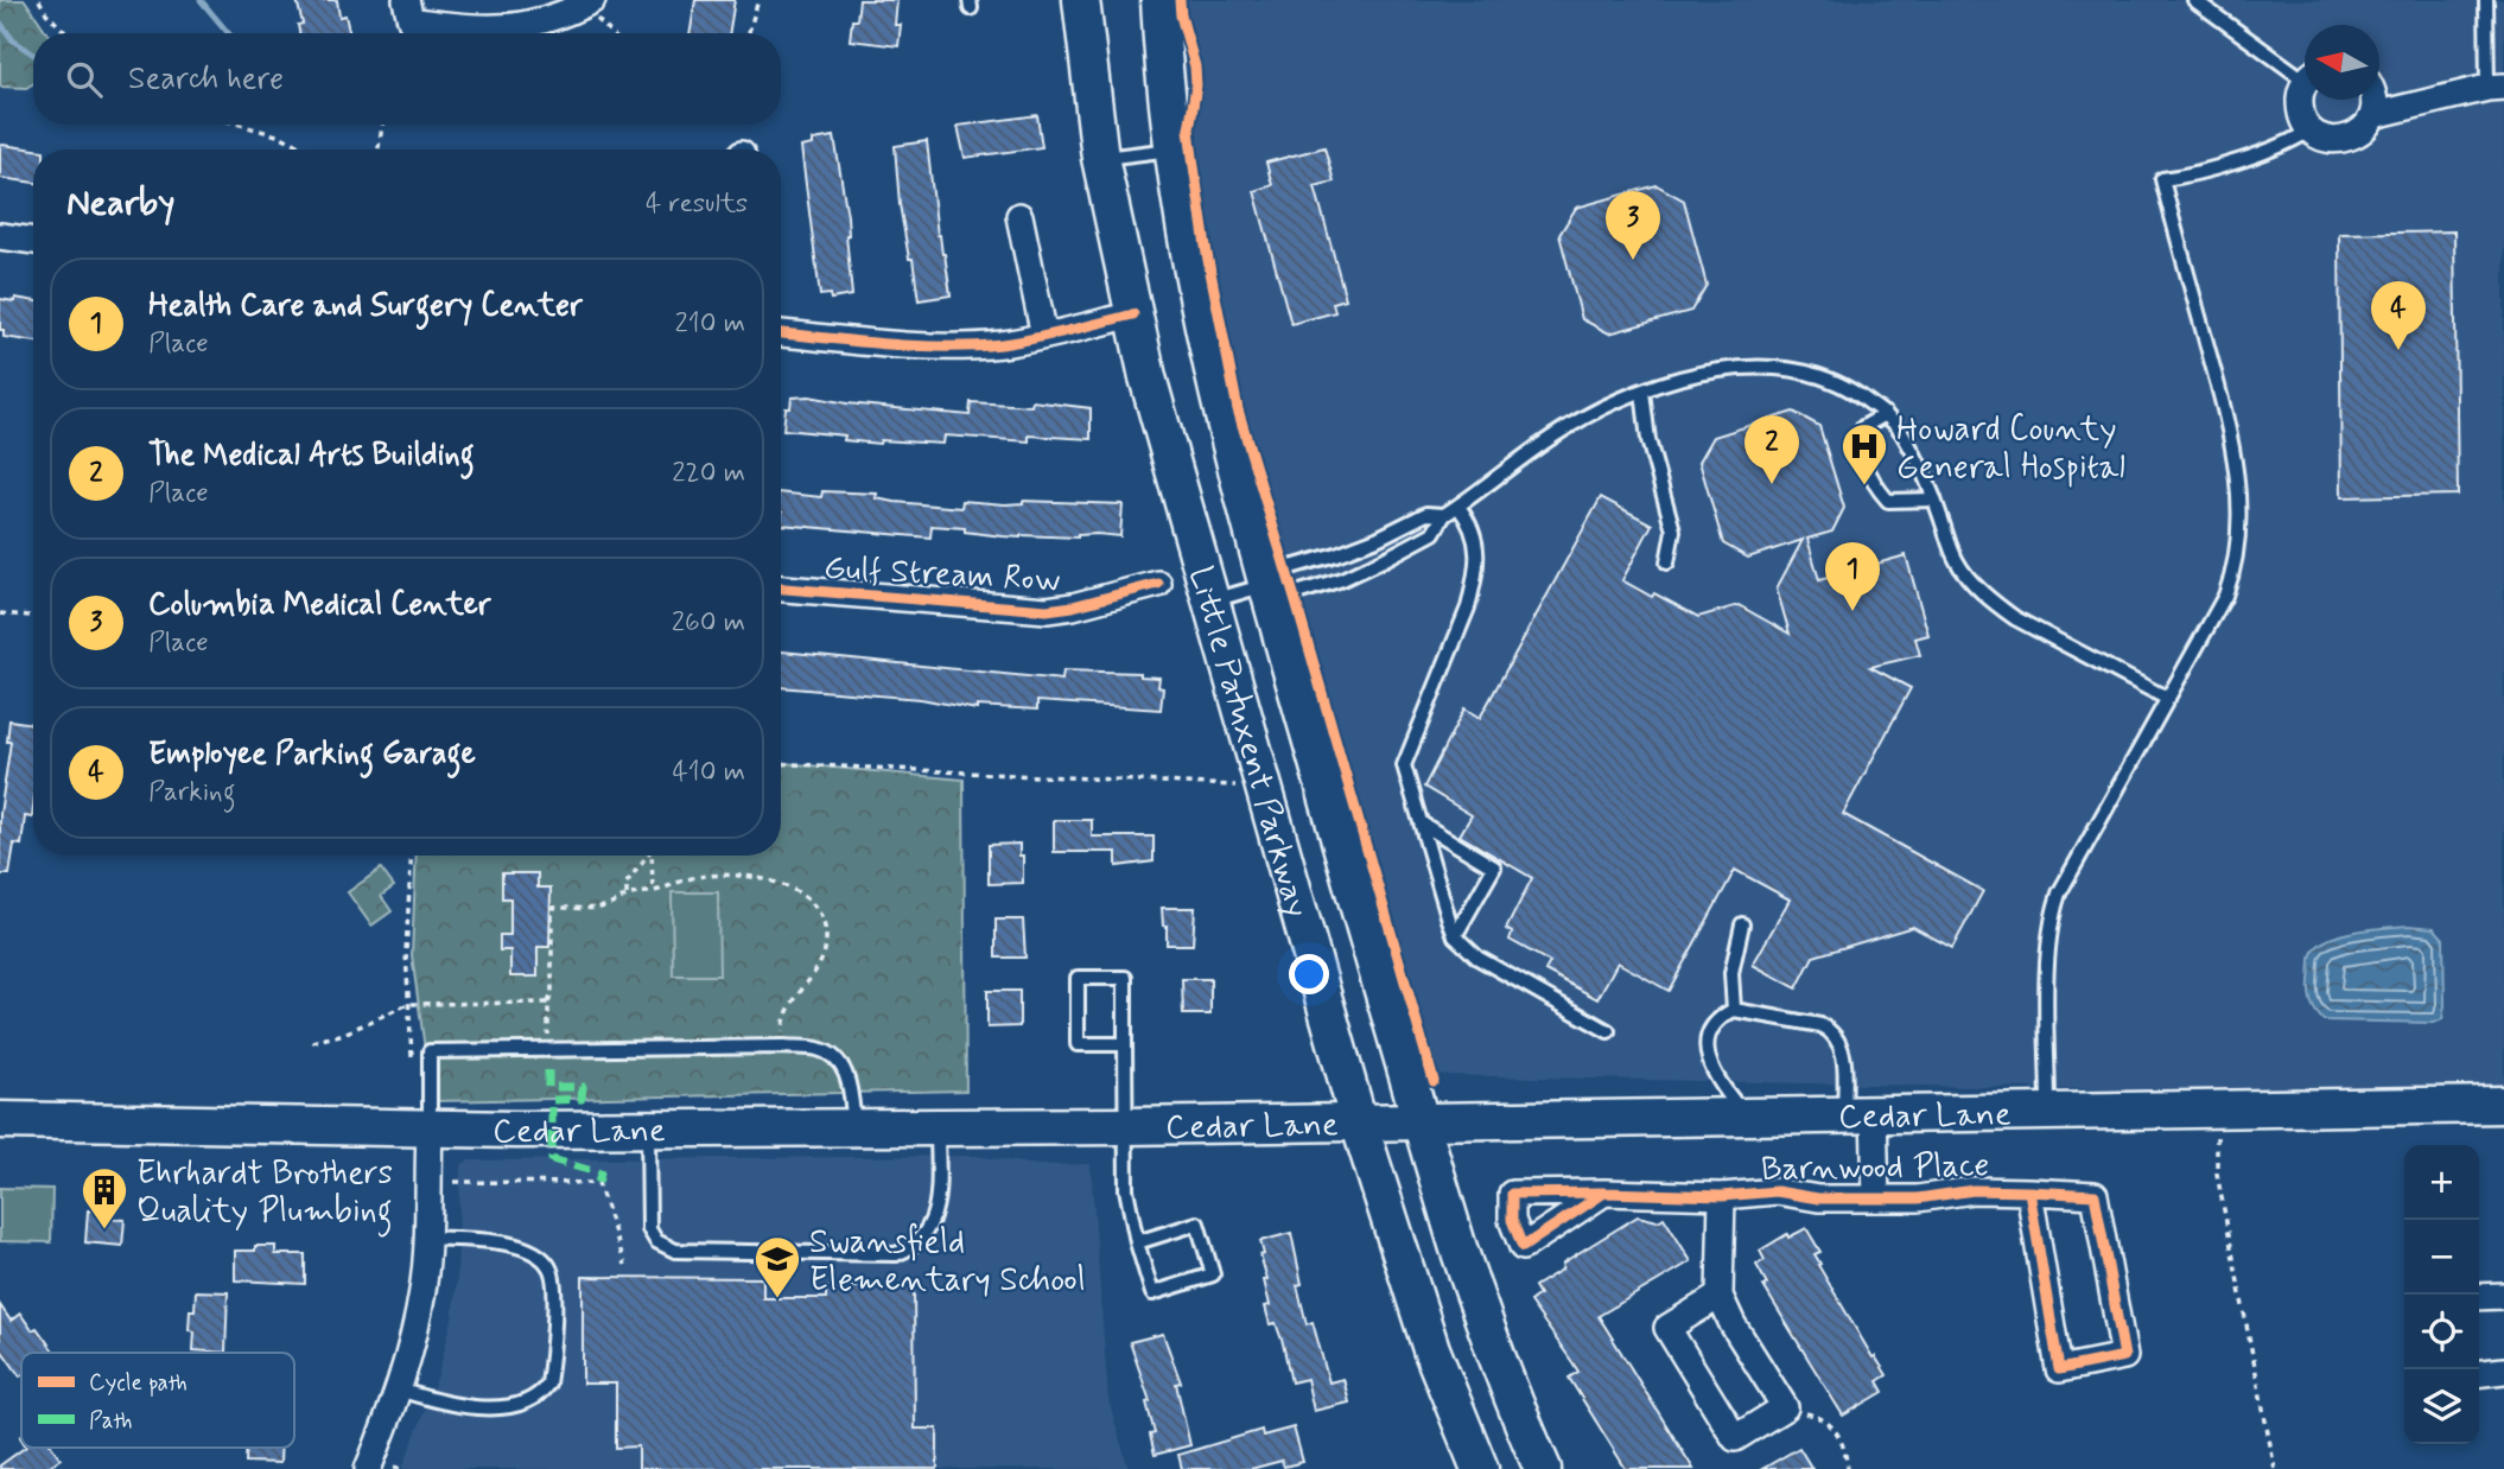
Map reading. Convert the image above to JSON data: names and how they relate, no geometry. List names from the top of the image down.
{
  "streets": {
    "main road": ["Little Patuxent Parkway", "Cedar Lane"],
    "street": ["Gulf Stream Row", "Barnwood Place"]
  },
  "crossings": [
    ["Little Patuxent Parkway", "Cedar Lane"],
    ["Cedar Lane", "Barnwood Place"]
  ],
  "places": {
    "hospital": ["Howard County General Hospital"],
    "building": ["Ehrhardt Brothers Quality Plumbing"],
    "school or university": ["Swansfield Elementary School"]
  },
  "legend": ["Cycle path", "Path"],
  "north": "left",
  "page": {
    "search": "Search here",
    "heading": ["Nearby", "4 results"],
    "pins": [
      "3",
      "4",
      "2",
      "1"
    ],
    "list": [
      {
        "mark": "1",
        "name": "Health Care and Surgery Center",
        "note": "Place",
        "value": "210 m"
      },
      {
        "mark": "2",
        "name": "The Medical Arts Building",
        "note": "Place",
        "value": "220 m"
      },
      {
        "mark": "3",
        "name": "Columbia Medical Center",
        "note": "Place",
        "value": "260 m"
      },
      {
        "mark": "4",
        "name": "Employee Parking Garage",
        "note": "Parking",
        "value": "410 m"
      }
    ],
    "map_buttons": ["+", "−"]
  }
}
